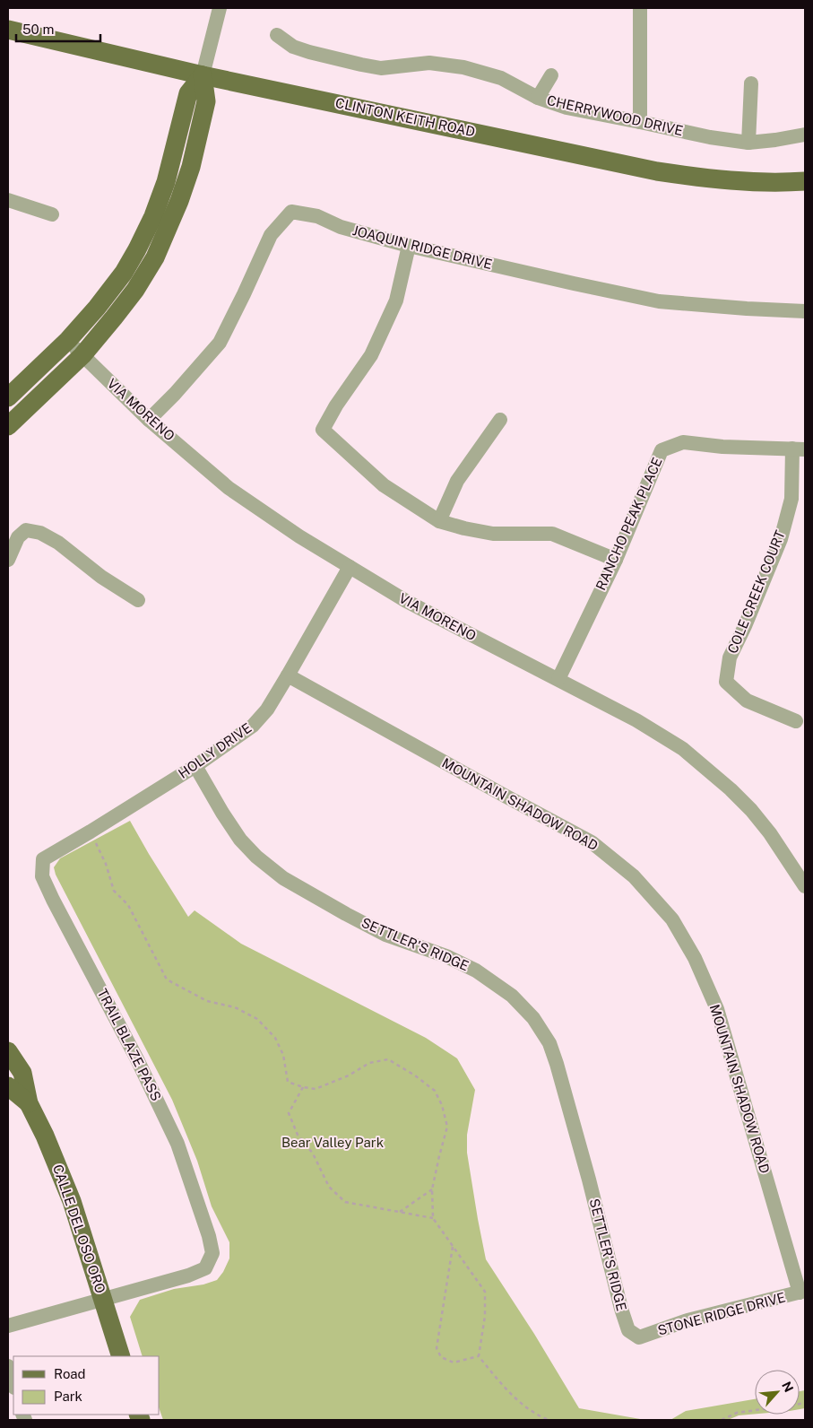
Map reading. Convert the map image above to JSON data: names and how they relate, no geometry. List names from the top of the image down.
{
  "streets": {
    "main road": ["CLINTON KEITH ROAD", "CALLE DEL OSO ORO"],
    "street": [
      "CHERRYWOOD DRIVE",
      "JOAQUIN RIDGE DRIVE",
      "VIA MORENO",
      "RANCHO PEAK PLACE",
      "COLE CREEK COURT",
      "HOLLY DRIVE",
      "MOUNTAIN SHADOW ROAD",
      "SETTLER'S RIDGE",
      "TRAIL BLAZE PASS",
      "STONE RIDGE DRIVE"
    ]
  },
  "crossings": [
    ["JOAQUIN RIDGE DRIVE", "VIA MORENO"],
    ["VIA MORENO", "RANCHO PEAK PLACE"],
    ["VIA MORENO", "HOLLY DRIVE"],
    ["RANCHO PEAK PLACE", "COLE CREEK COURT"],
    ["HOLLY DRIVE", "MOUNTAIN SHADOW ROAD"],
    ["HOLLY DRIVE", "SETTLER'S RIDGE"],
    ["HOLLY DRIVE", "TRAIL BLAZE PASS"],
    ["MOUNTAIN SHADOW ROAD", "STONE RIDGE DRIVE"],
    ["SETTLER'S RIDGE", "STONE RIDGE DRIVE"],
    ["TRAIL BLAZE PASS", "CALLE DEL OSO ORO"]
  ],
  "parks": ["Bear Valley Park"],
  "legend": ["Road", "Park"],
  "scale_bar": "50 m",
  "north": "top right"
}
